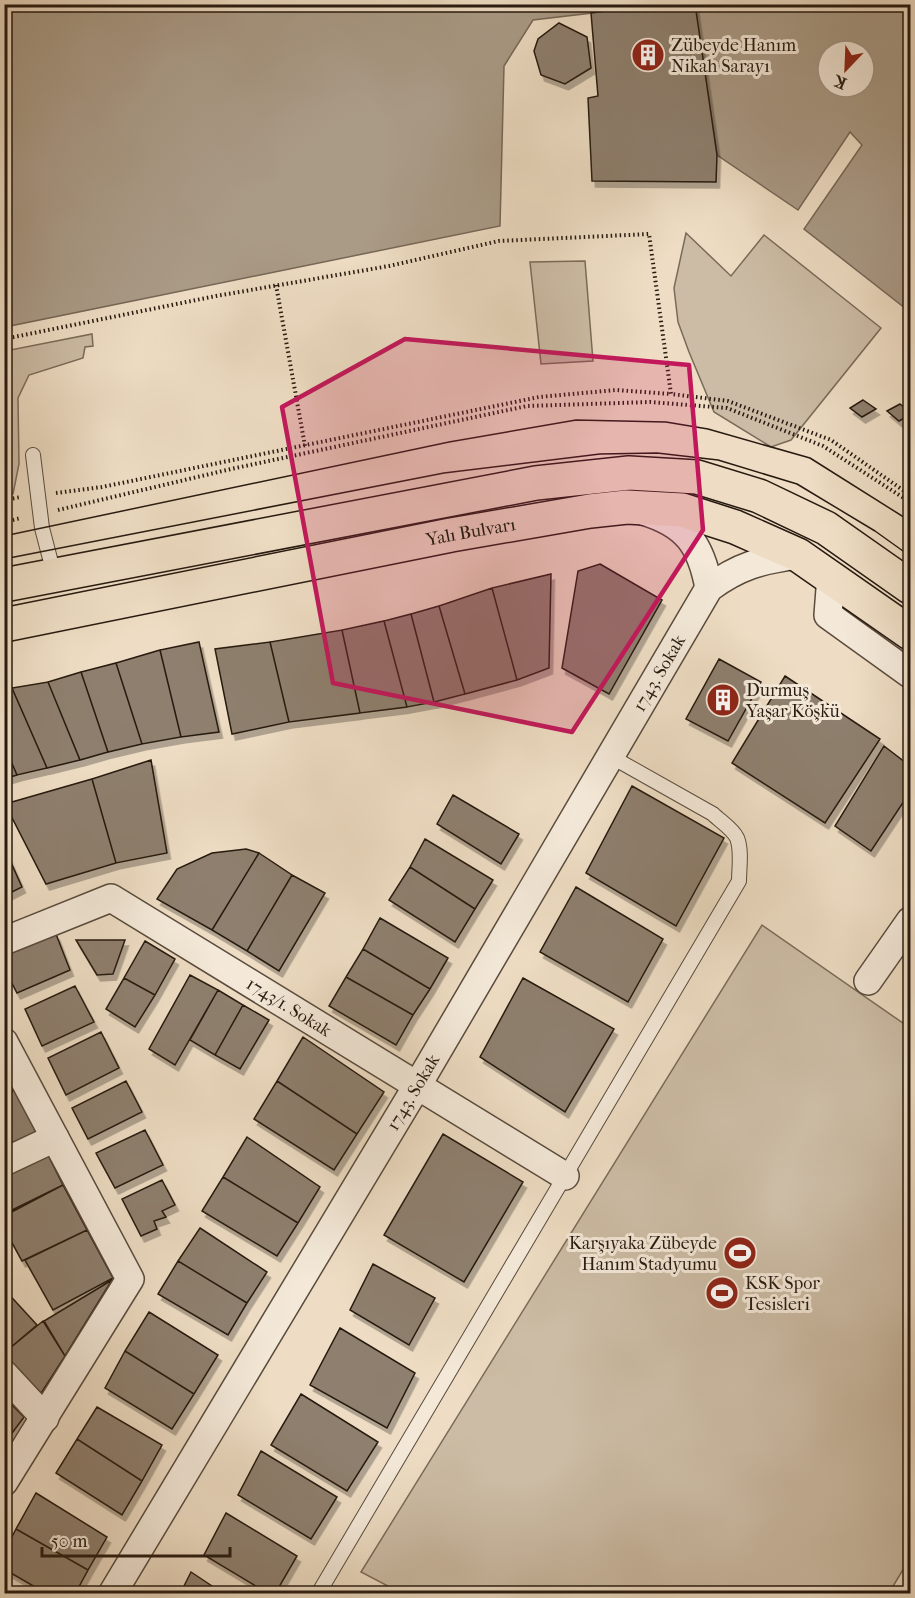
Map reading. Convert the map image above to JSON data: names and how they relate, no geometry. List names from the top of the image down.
{
  "streets": {
    "main road": ["Yalı Bulvarı"],
    "street": ["1743. Sokak", "1743/1. Sokak"]
  },
  "crossings": [
    ["Yalı Bulvarı", "1743. Sokak"],
    ["1743. Sokak", "1743/1. Sokak"]
  ],
  "places": {
    "building": ["Zübeyde Hanım Nikah Sarayı", "Durmuş Yaşar Köşkü"],
    "sports": ["Karşıyaka Zübeyde Hanım Stadyumu", "KSK Spor Tesisleri"]
  },
  "scale_bar": "50 m",
  "north": "bottom left"
}
